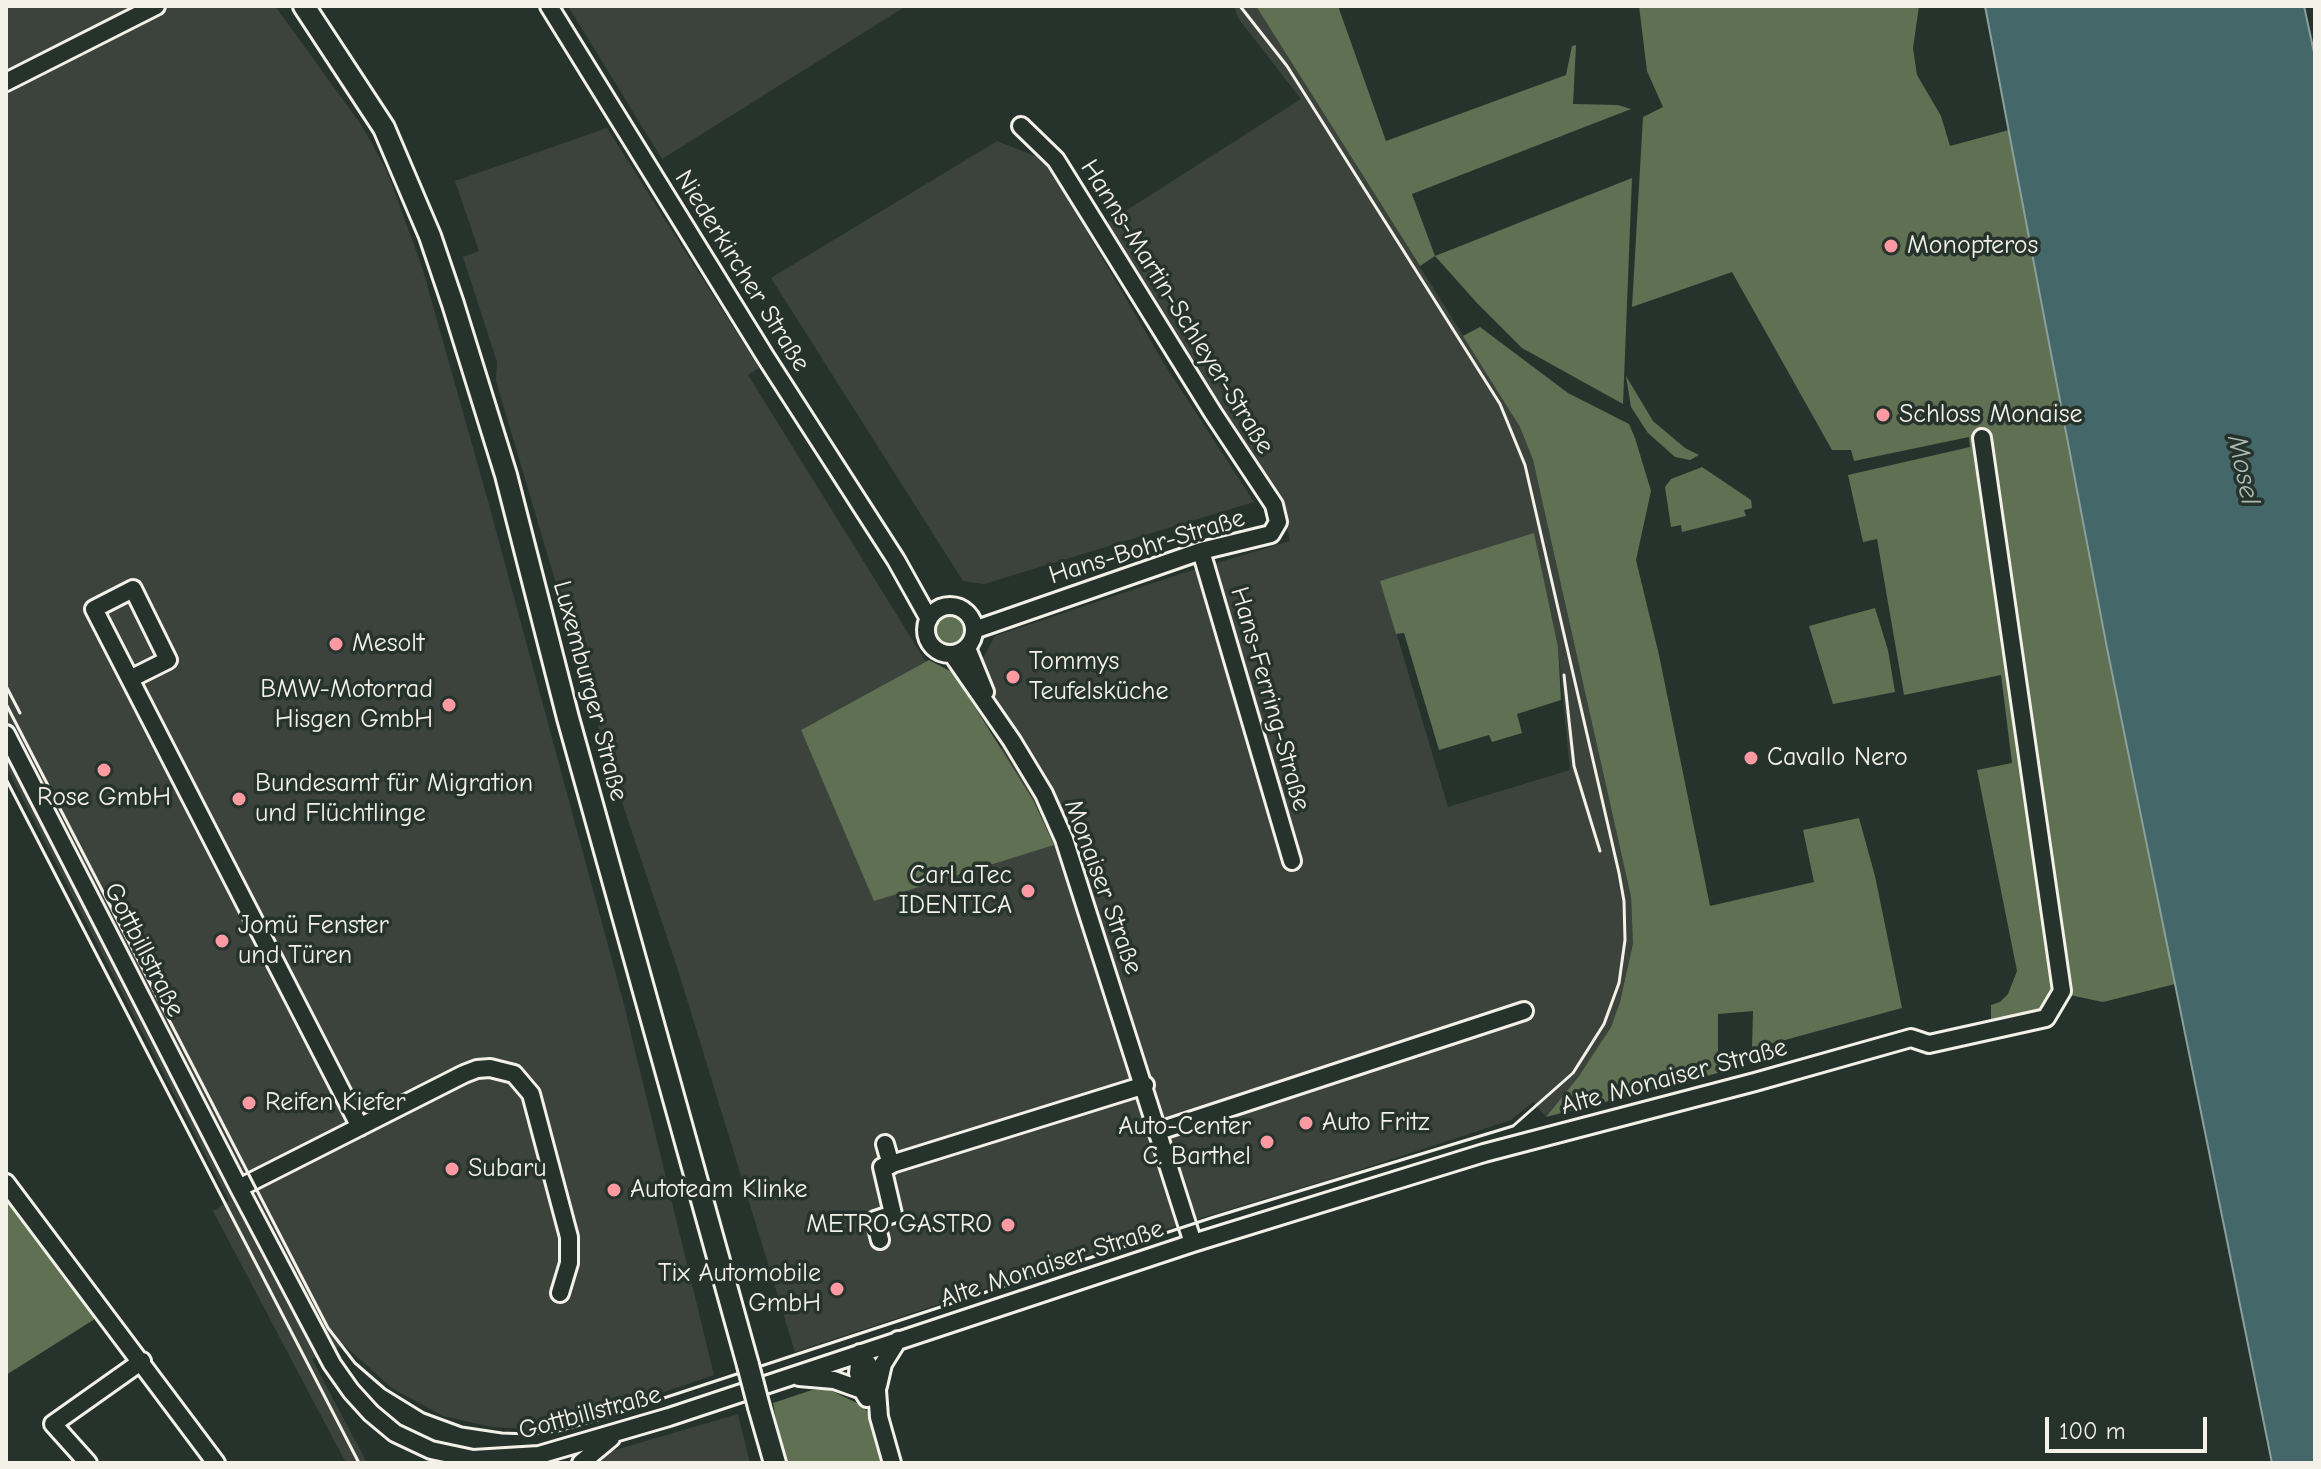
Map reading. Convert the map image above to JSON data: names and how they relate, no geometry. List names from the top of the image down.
{
  "streets": {
    "main road": ["Luxemburger Straße"],
    "street": [
      "Niederkircher Straße",
      "Hanns-Martin-Schleyer-Straße",
      "Hans-Bohr-Straße",
      "Hans-Ferring-Straße",
      "Monaiser Straße",
      "Gottbillstraße",
      "Alte Monaiser Straße"
    ]
  },
  "crossings": [
    ["Niederkircher Straße", "Hans-Bohr-Straße"],
    ["Niederkircher Straße", "Monaiser Straße"],
    ["Hanns-Martin-Schleyer-Straße", "Hans-Bohr-Straße"],
    ["Hans-Bohr-Straße", "Hans-Ferring-Straße"],
    ["Hans-Bohr-Straße", "Monaiser Straße"],
    ["Luxemburger Straße", "Gottbillstraße"],
    ["Luxemburger Straße", "Alte Monaiser Straße"],
    ["Monaiser Straße", "Alte Monaiser Straße"],
    ["Gottbillstraße", "Alte Monaiser Straße"]
  ],
  "water": ["Mosel"],
  "places": [
    "Monopteros",
    "Schloss Monaise",
    "Mesolt",
    "Tommys Teufelsküche",
    "BMW-Motorrad Hisgen GmbH",
    "Cavallo Nero",
    "Rose GmbH",
    "Bundesamt für Migration und Flüchtlinge",
    "CarLaTec IDENTICA",
    "Jomü Fenster und Türen",
    "Reifen Kiefer",
    "Auto Fritz",
    "Auto-Center C. Barthel",
    "Subaru",
    "Autoteam Klinke",
    "METRO GASTRO",
    "Tix Automobile GmbH"
  ],
  "scale_bar": "100 m"
}
